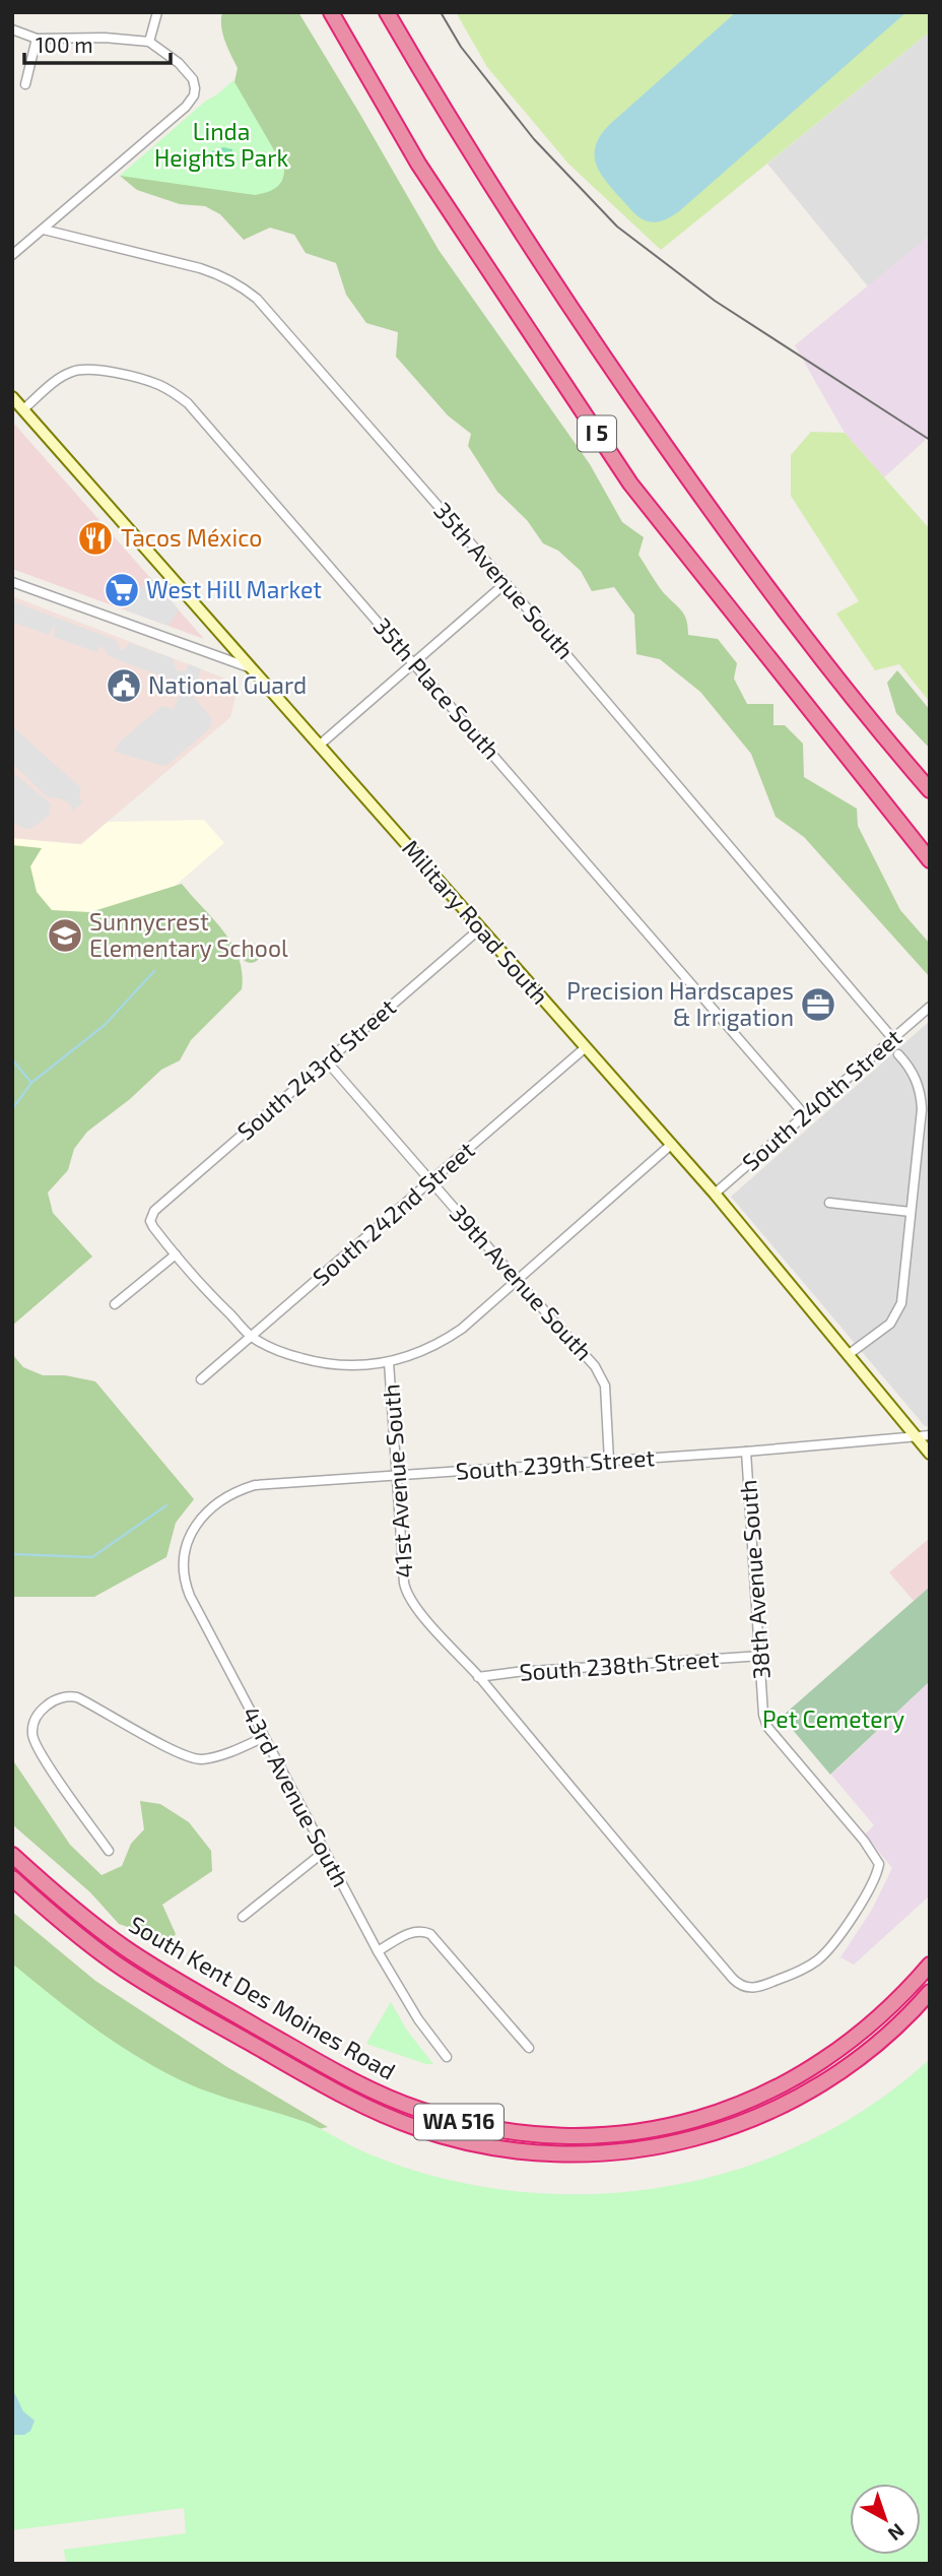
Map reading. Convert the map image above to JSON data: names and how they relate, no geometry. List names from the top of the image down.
{
  "streets": {
    "highway": ["I 5", "South Kent Des Moines Road", "WA 516"],
    "main road": ["Military Road South"],
    "street": [
      "35th Avenue South",
      "35th Place South",
      "South 243rd Street",
      "South 240th Street",
      "South 242nd Street",
      "39th Avenue South",
      "South 239th Street",
      "41st Avenue South",
      "38th Avenue South",
      "South 238th Street",
      "43rd Avenue South"
    ]
  },
  "crossings": [
    ["35th Avenue South", "South 240th Street"],
    ["35th Place South", "Military Road South"],
    ["35th Place South", "South 240th Street"],
    ["Military Road South", "South 243rd Street"],
    ["Military Road South", "South 240th Street"],
    ["Military Road South", "South 242nd Street"],
    ["Military Road South", "South 239th Street"],
    ["South 243rd Street", "39th Avenue South"],
    ["South 243rd Street", "41st Avenue South"],
    ["South 242nd Street", "39th Avenue South"],
    ["South 242nd Street", "41st Avenue South"],
    ["39th Avenue South", "South 239th Street"],
    ["South 239th Street", "41st Avenue South"],
    ["South 239th Street", "38th Avenue South"],
    ["South 239th Street", "43rd Avenue South"],
    ["41st Avenue South", "38th Avenue South"],
    ["41st Avenue South", "South 238th Street"],
    ["38th Avenue South", "South 238th Street"]
  ],
  "parks": ["Linda Heights Park", "Pet Cemetery"],
  "places": {
    "restaurant": ["Tacos México"],
    "supermarket": ["West Hill Market"],
    "public building": ["National Guard"],
    "school or university": ["Sunnycrest Elementary School"],
    "office": ["Precision Hardscapes & Irrigation"]
  },
  "scale_bar": "100 m",
  "north": "bottom right"
}
